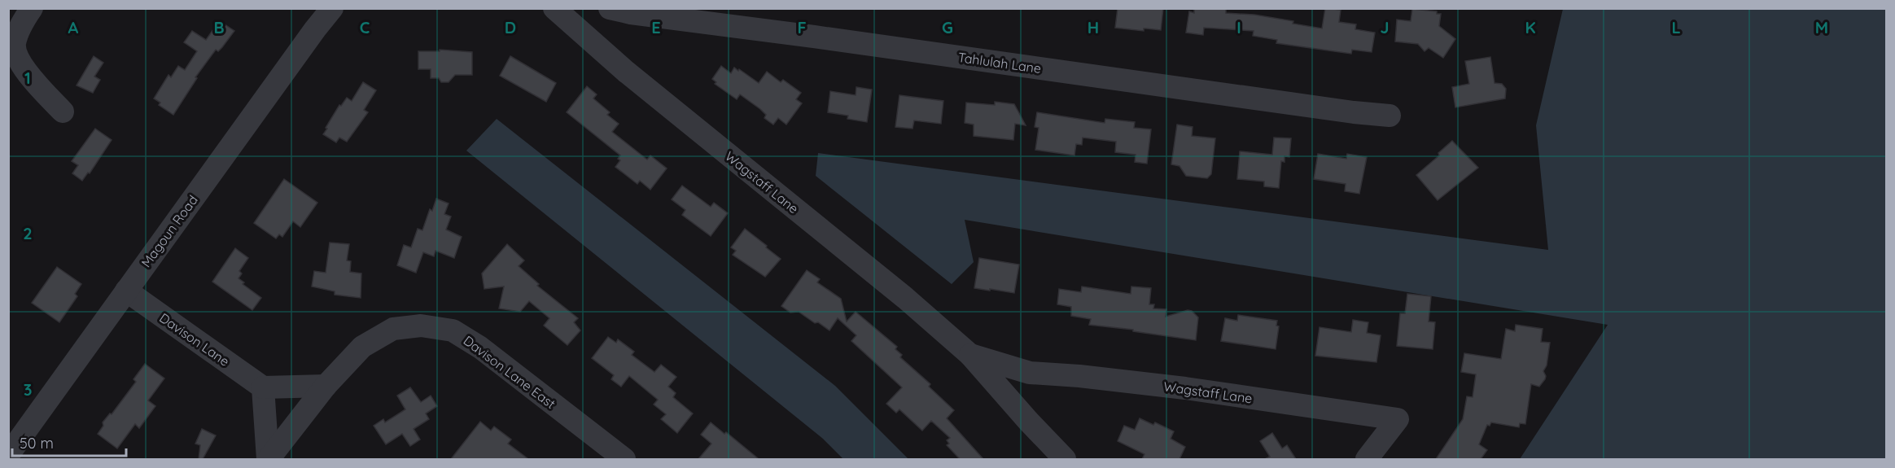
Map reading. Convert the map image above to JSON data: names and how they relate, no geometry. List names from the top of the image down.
{
  "streets": {
    "street": [
      "Tahlulah Lane",
      "Wagstaff Lane",
      "Magoun Road",
      "Davison Lane",
      "Davison Lane East"
    ]
  },
  "crossings": [
    ["Magoun Road", "Davison Lane"]
  ],
  "scale_bar": "50 m",
  "grid": {
    "columns": [
      "A",
      "B",
      "C",
      "D",
      "E",
      "F",
      "G",
      "H",
      "I",
      "J",
      "K",
      "L",
      "M"
    ],
    "rows": ["1", "2", "3"]
  }
}
